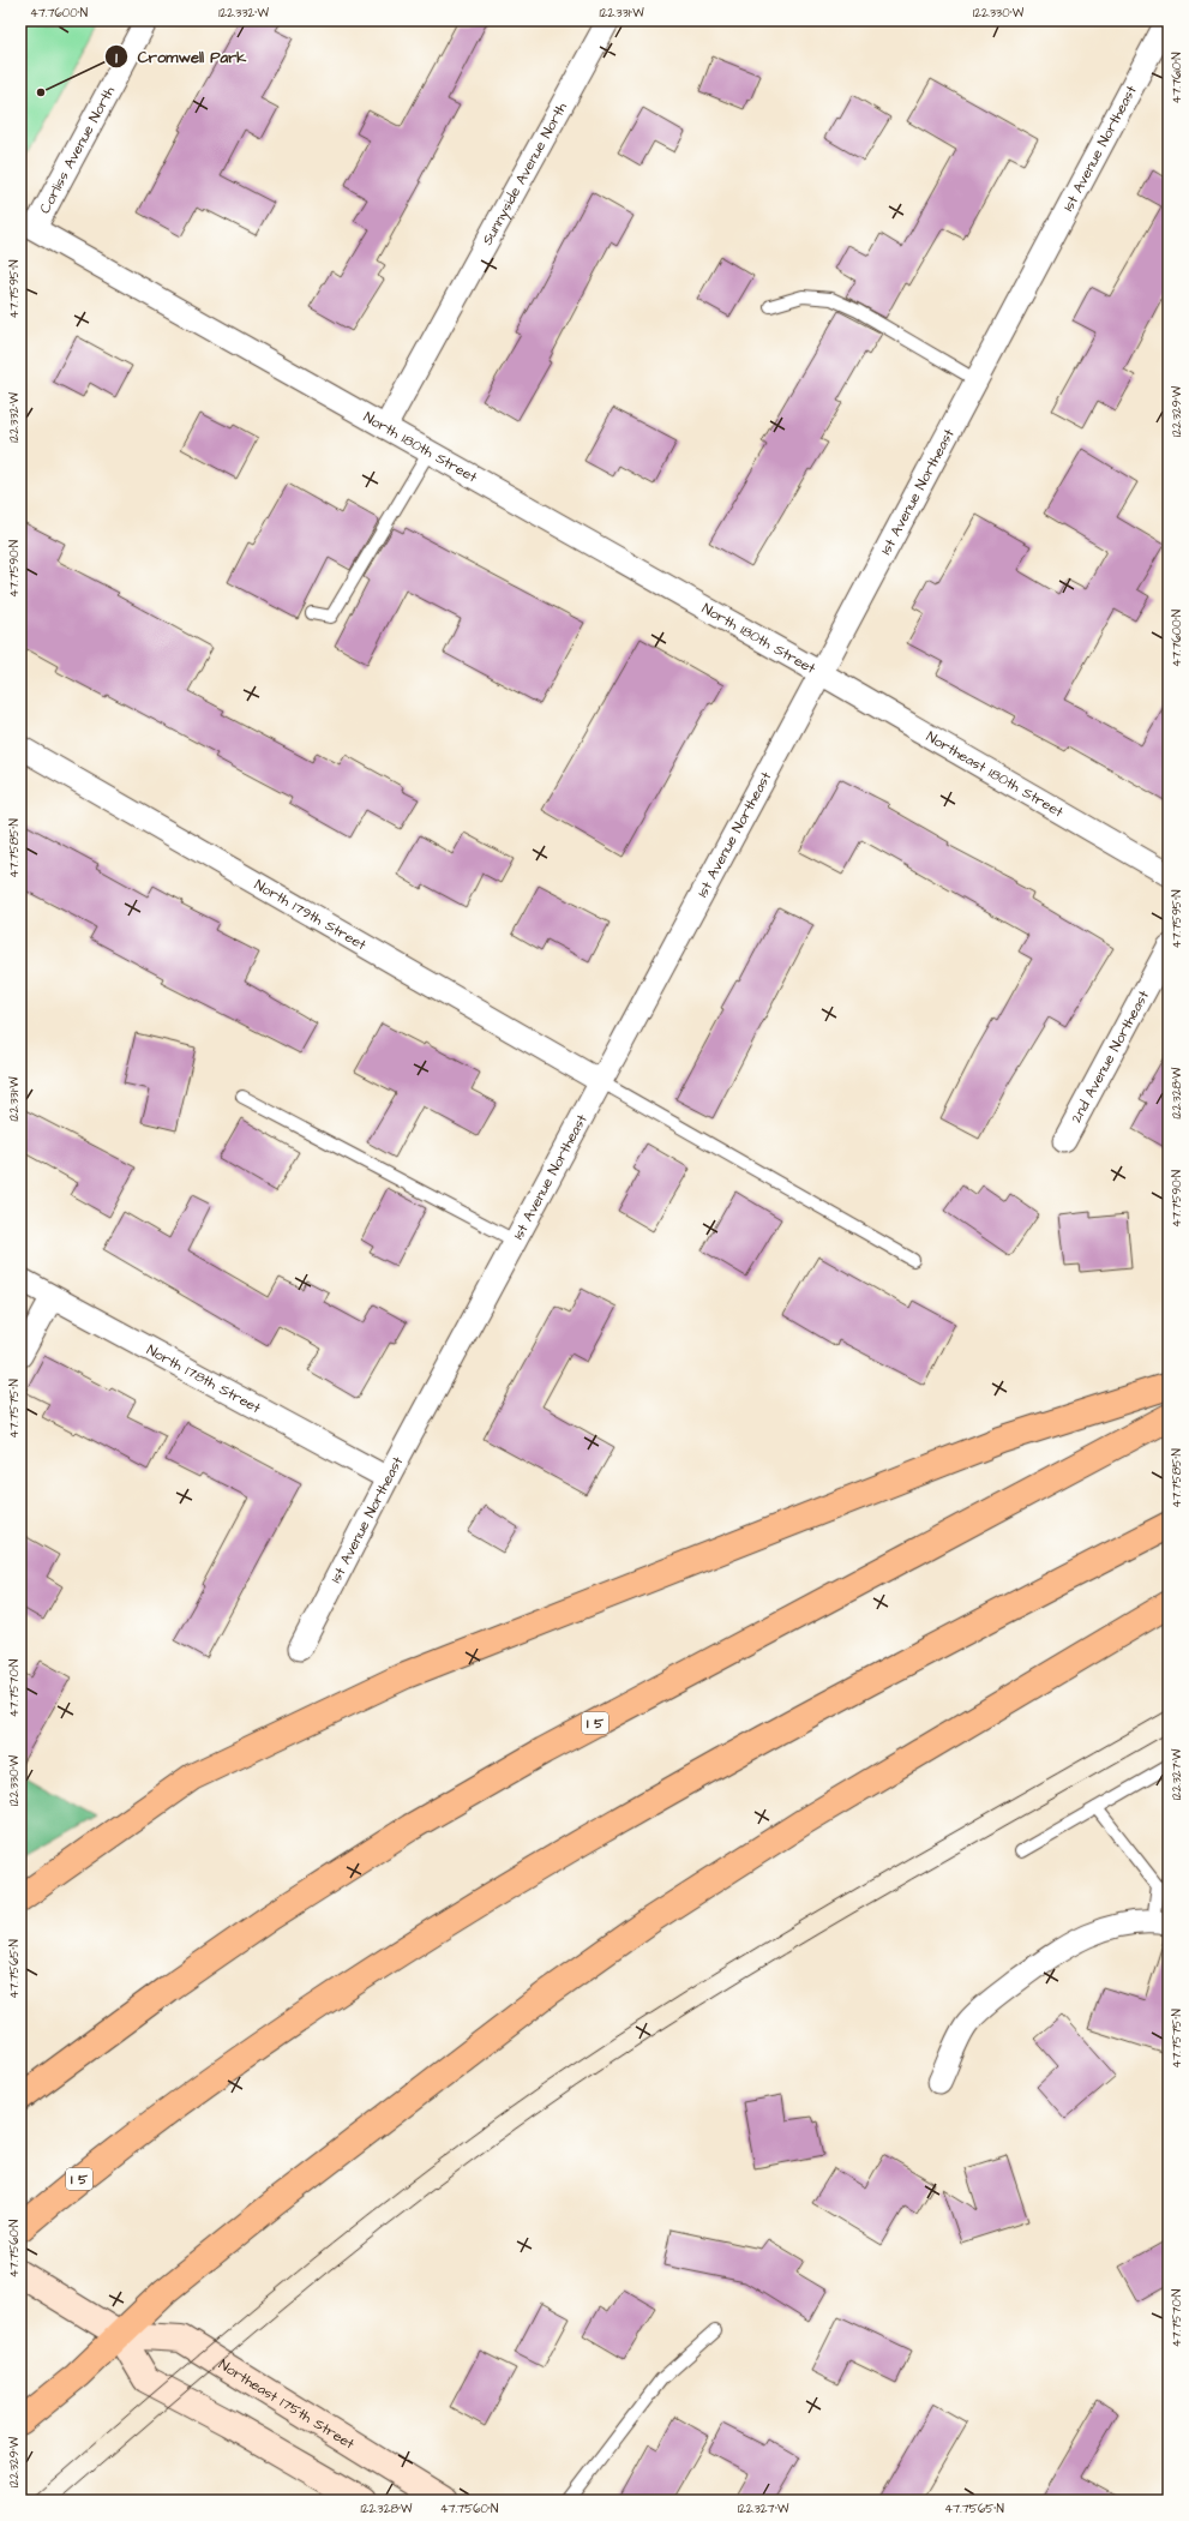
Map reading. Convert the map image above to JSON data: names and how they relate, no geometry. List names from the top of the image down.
{
  "streets": {
    "highway": ["I 5"],
    "main road": ["Northeast 175th Street"],
    "street": [
      "1st Avenue Northeast",
      "Corliss Avenue North",
      "Sunnyside Avenue North",
      "North 180th Street",
      "Northeast 180th Street",
      "North 179th Street",
      "2nd Avenue Northeast",
      "North 178th Street"
    ]
  },
  "crossings": [
    ["1st Avenue Northeast", "North 180th Street"],
    ["1st Avenue Northeast", "Northeast 180th Street"],
    ["1st Avenue Northeast", "North 179th Street"],
    ["1st Avenue Northeast", "North 178th Street"],
    ["Corliss Avenue North", "North 180th Street"],
    ["Sunnyside Avenue North", "North 180th Street"],
    ["North 180th Street", "Northeast 180th Street"]
  ],
  "places": ["Cromwell Park"],
  "coordinates": [
    "47.7600°N",
    "122.332°W",
    "122.331°W",
    "122.330°W",
    "47.7610°N",
    "47.7595°N",
    "122.329°W",
    "47.7590°N",
    "47.7585°N",
    "122.328°W",
    "47.7575°N",
    "47.7570°N",
    "122.327°W",
    "47.7565°N",
    "47.7560°N"
  ]
}
